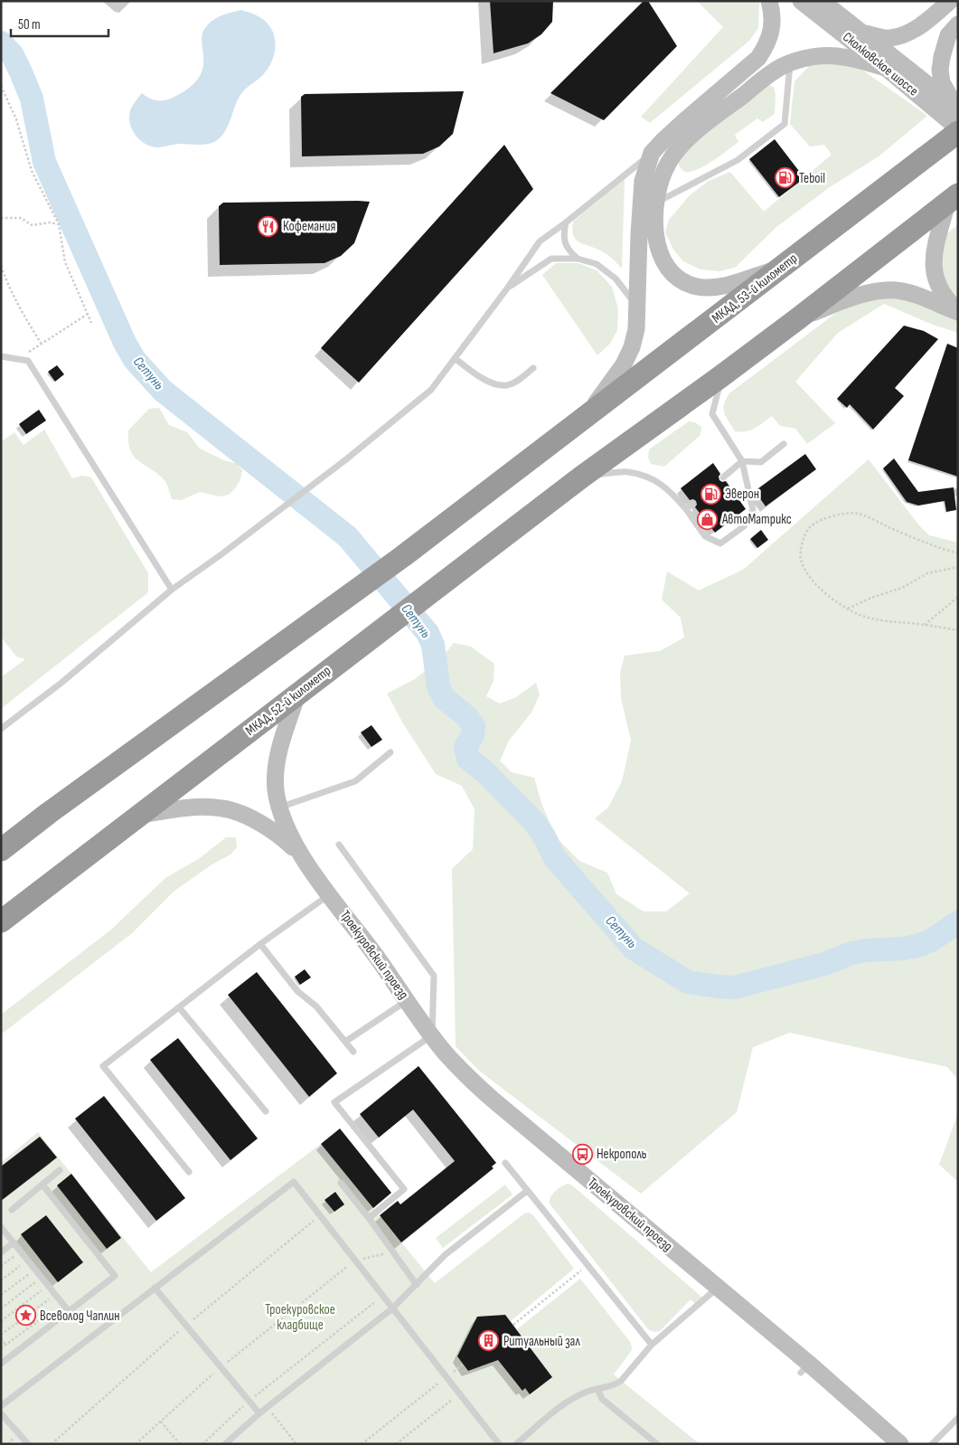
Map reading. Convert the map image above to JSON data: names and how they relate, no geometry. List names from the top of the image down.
{
  "streets": {
    "highway": ["МКАД, 53-й километр", "МКАД, 52-й километр"],
    "street": ["Сколковское шоссе", "Троекуровский проезд"]
  },
  "crossings": [
    ["Сколковское шоссе", "МКАД, 53-й километр"],
    ["МКАД, 52-й километр", "Троекуровский проезд"]
  ],
  "water": ["Сетунь"],
  "parks": ["Троекуровское кладбище"],
  "places": {
    "fuel station": ["Teboil", "Эверон"],
    "restaurant": ["Кофемания"],
    "shop": ["АвтоМатрикс"],
    "bus stop": ["Некрополь"],
    "place": ["Всеволод Чаплин"],
    "building": ["Ритуальный зал"]
  },
  "scale_bar": "50 m"
}
